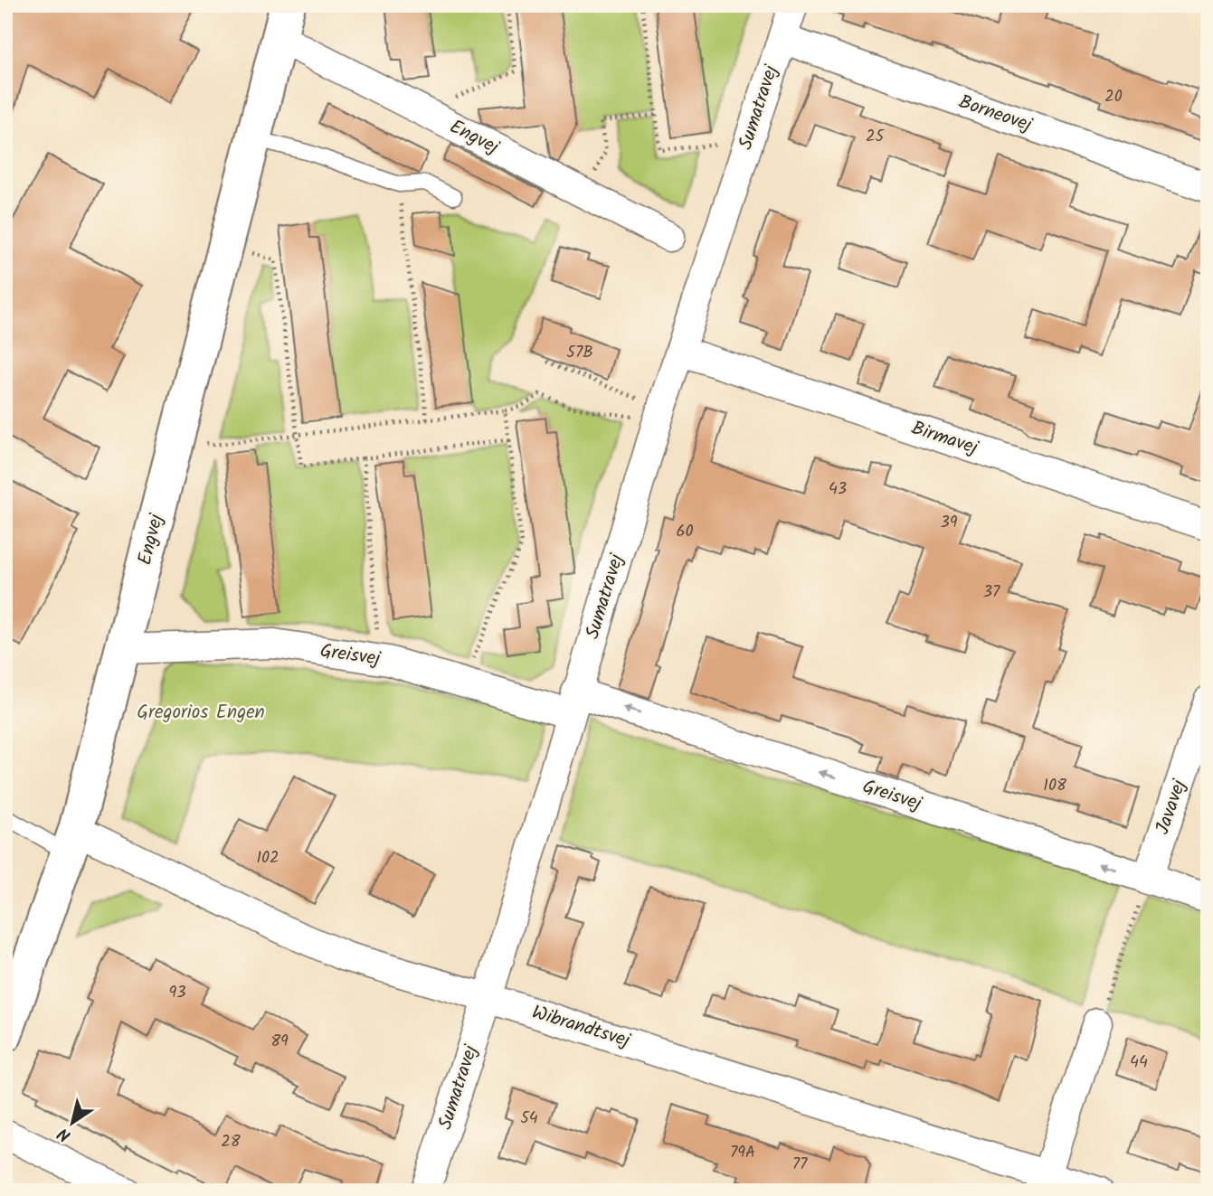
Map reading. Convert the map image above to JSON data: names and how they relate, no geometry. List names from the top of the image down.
{
  "streets": {
    "street": [
      "Sumatravej",
      "Borneovej",
      "Engvej",
      "Birmavej",
      "Greisvej",
      "Javavej",
      "Wibrandtsvej"
    ]
  },
  "crossings": [
    ["Sumatravej", "Borneovej"],
    ["Sumatravej", "Birmavej"],
    ["Sumatravej", "Greisvej"],
    ["Sumatravej", "Wibrandtsvej"],
    ["Engvej", "Greisvej"],
    ["Engvej", "Wibrandtsvej"],
    ["Greisvej", "Javavej"]
  ],
  "one_way": ["Greisvej"],
  "parks": ["Gregorios Engen"],
  "house_numbers": [
    "20",
    "25",
    "57B",
    "43",
    "39",
    "60",
    "37",
    "108",
    "102",
    "93",
    "89",
    "44",
    "54",
    "28",
    "79A",
    "77"
  ],
  "north": "bottom left"
}
